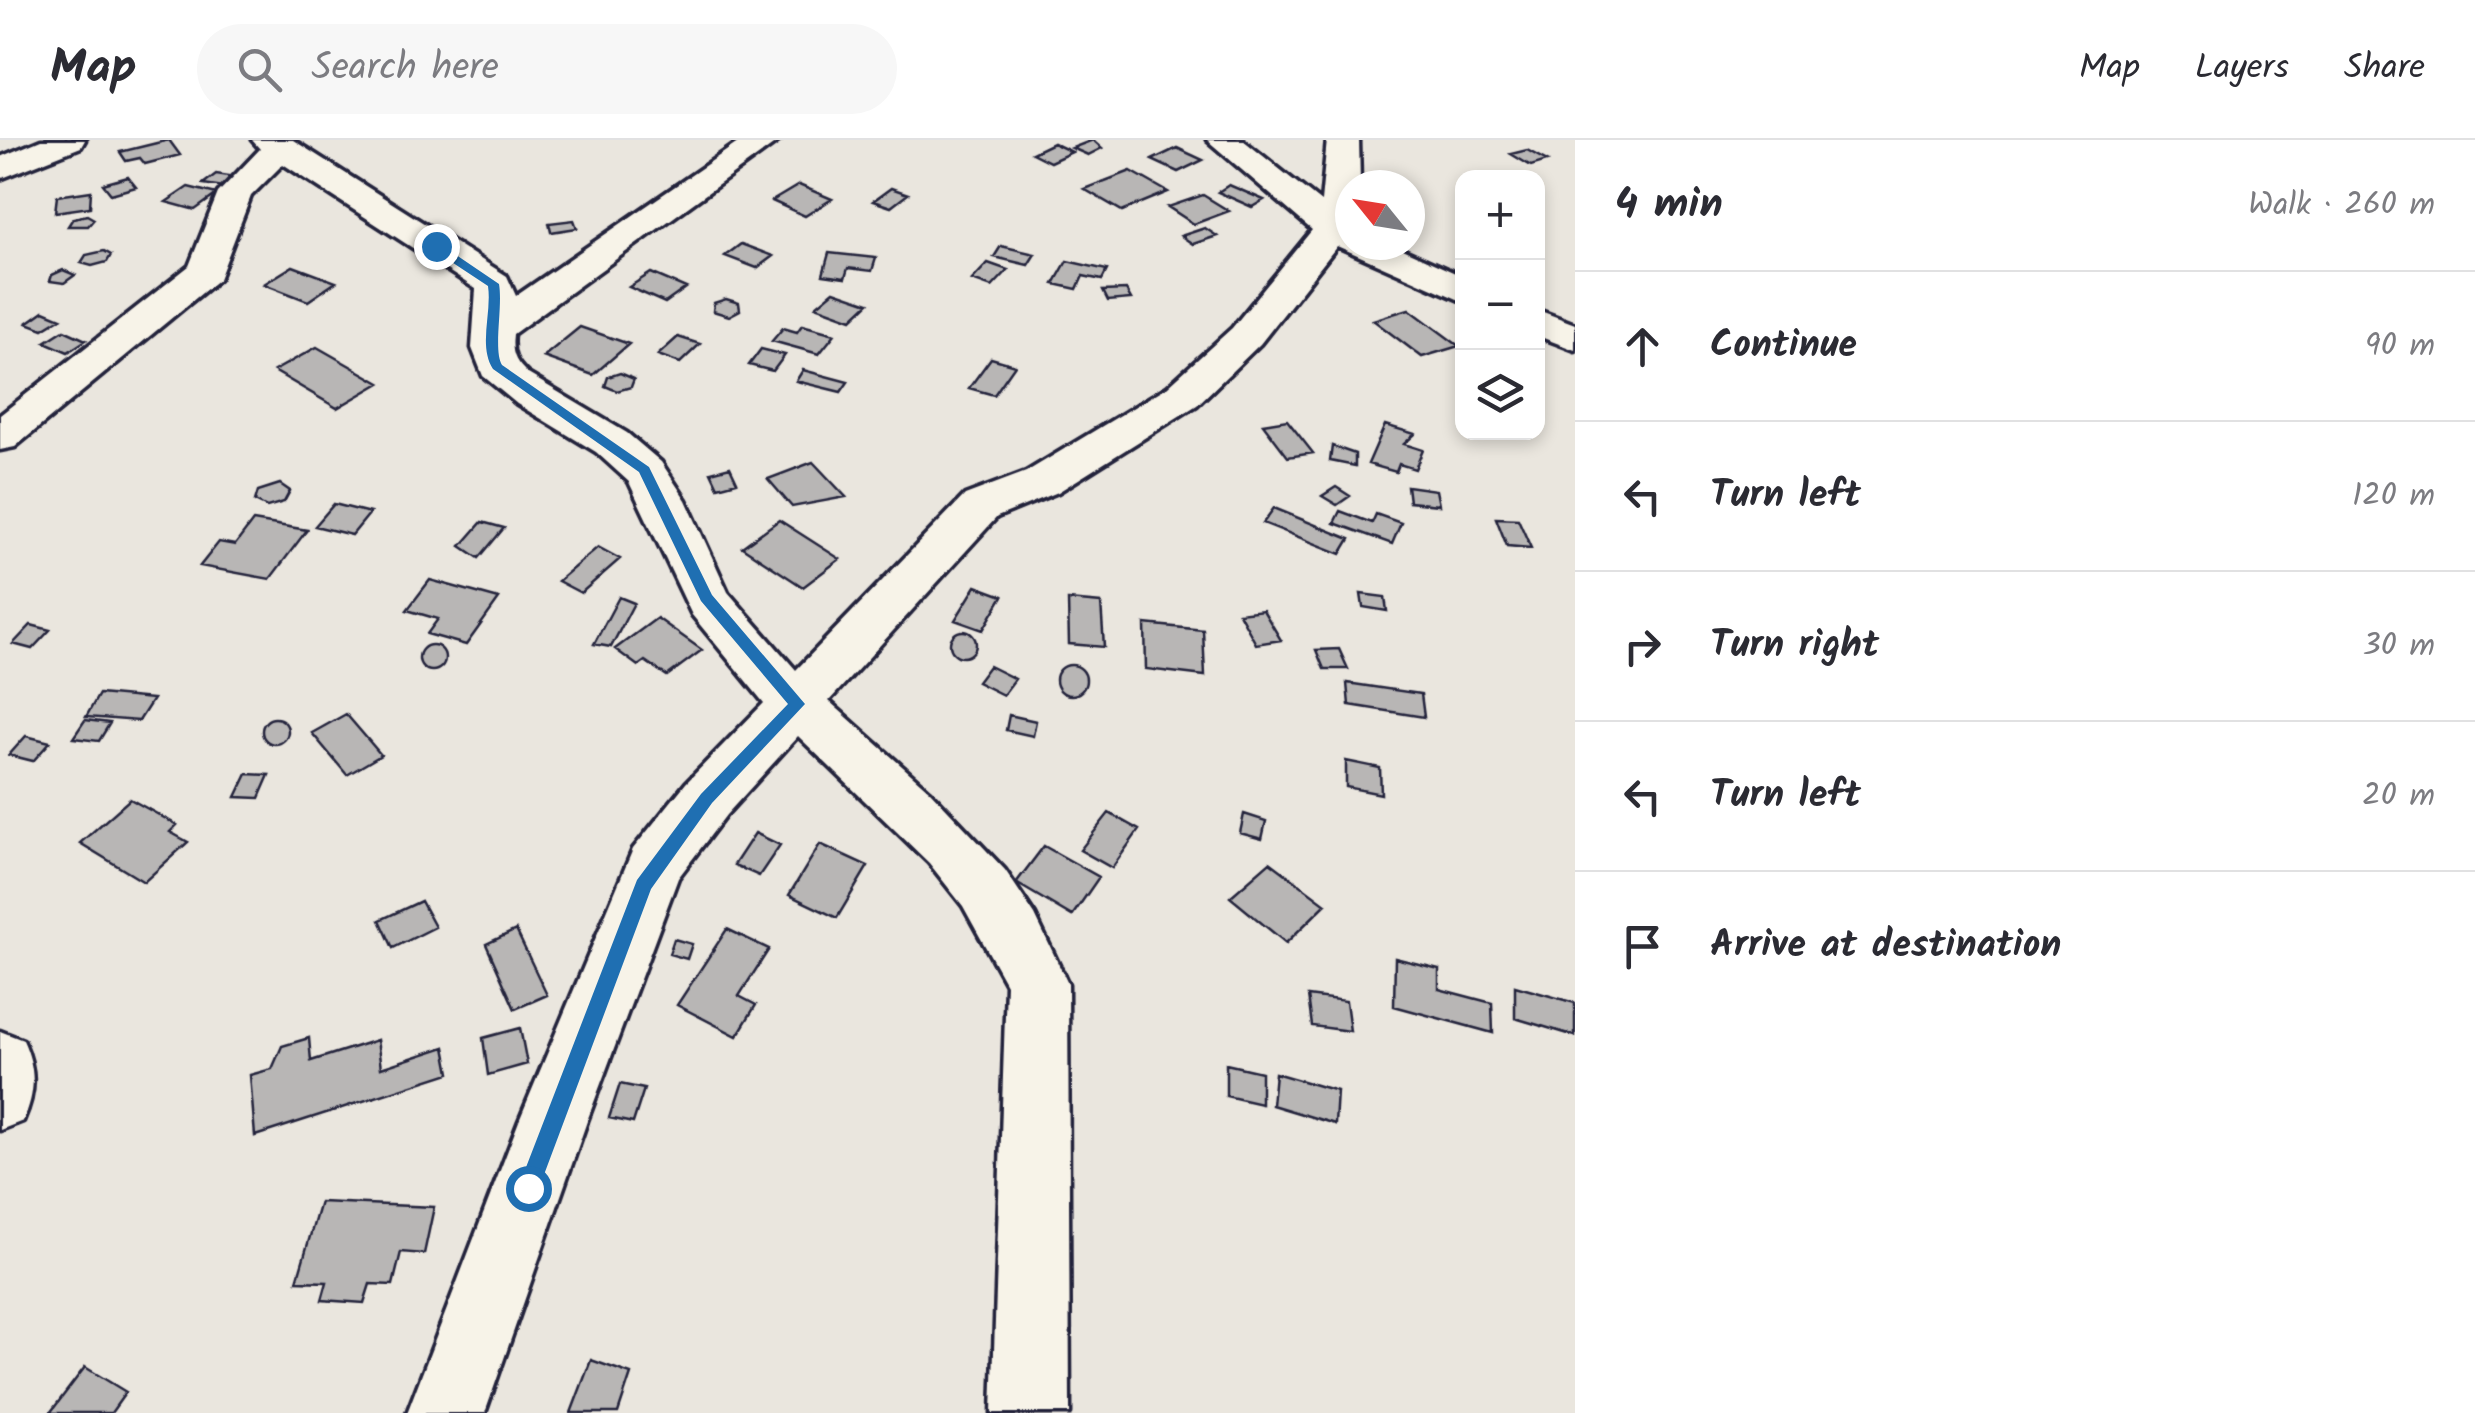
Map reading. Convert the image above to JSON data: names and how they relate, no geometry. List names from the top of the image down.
{
  "north": "top left",
  "page": {
    "header": "Map",
    "search": "Search here",
    "nav": ["Map", "Layers", "Share"],
    "heading": ["4 min", "Walk · 260 m"],
    "map_buttons": ["+", "−"],
    "list": [
      ["Continue", "90 m"],
      ["Turn left", "120 m"],
      ["Turn right", "30 m"],
      ["Turn left", "20 m"],
      "Arrive at destination"
    ]
  }
}
